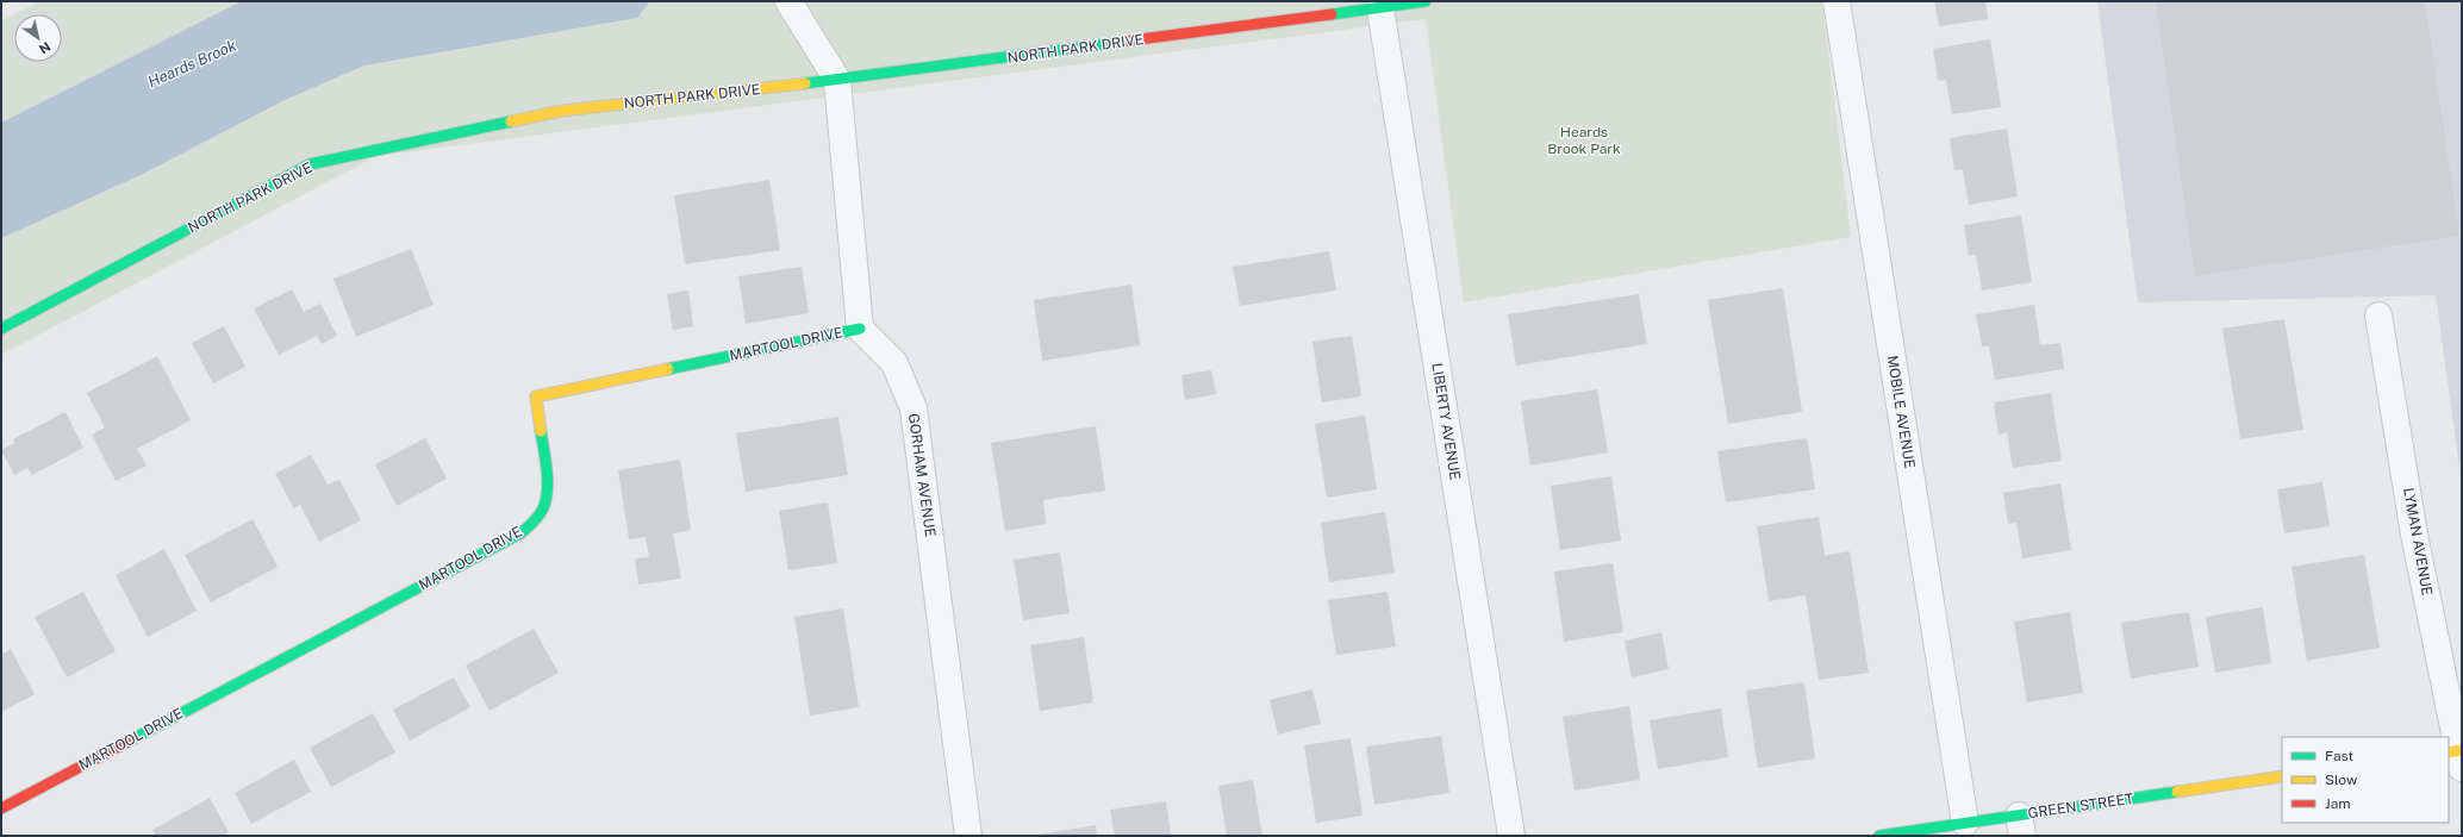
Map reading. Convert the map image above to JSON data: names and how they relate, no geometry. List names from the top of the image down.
{
  "streets": {
    "street": [
      "NORTH PARK DRIVE",
      "MARTOOL DRIVE",
      "MOBILE AVENUE",
      "LIBERTY AVENUE",
      "GORHAM AVENUE",
      "LYMAN AVENUE",
      "GREEN STREET"
    ]
  },
  "crossings": [
    ["NORTH PARK DRIVE", "LIBERTY AVENUE"],
    ["MARTOOL DRIVE", "GORHAM AVENUE"],
    ["MOBILE AVENUE", "GREEN STREET"]
  ],
  "water": ["Heards Brook"],
  "parks": ["Heards Brook Park"],
  "legend": ["Fast", "Slow", "Jam"],
  "north": "bottom right"
}
